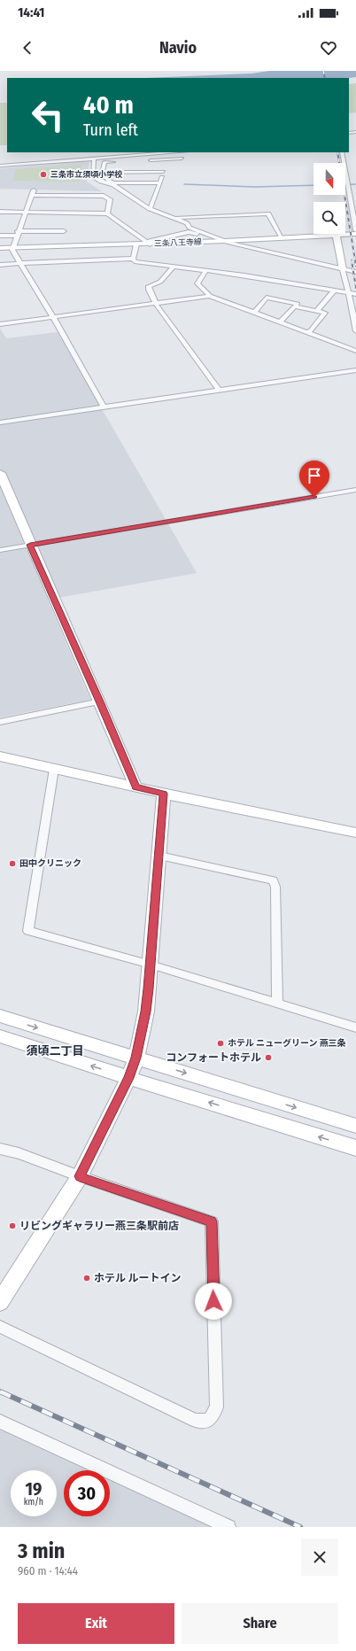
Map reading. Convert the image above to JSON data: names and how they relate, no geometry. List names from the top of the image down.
{
  "streets": {
    "street": ["三条八王寺線"]
  },
  "districts": ["須頃二丁目"],
  "places": [
    "三条市立須頃小学校",
    "田中クリニック",
    "ホテル ニューグリーン 燕三条",
    "コンフォートホテル",
    "リビングギャラリー燕三条駅前店",
    "ホテル ルートイン"
  ],
  "north": "bottom",
  "page": {
    "status": "14:41",
    "header": "Navio",
    "turn": ["40 m", "Turn left"],
    "speed": "19 km/h",
    "limit": "30",
    "heading": ["3 min", "960 m · 14:44"],
    "buttons": ["Exit", "Share"]
  }
}
